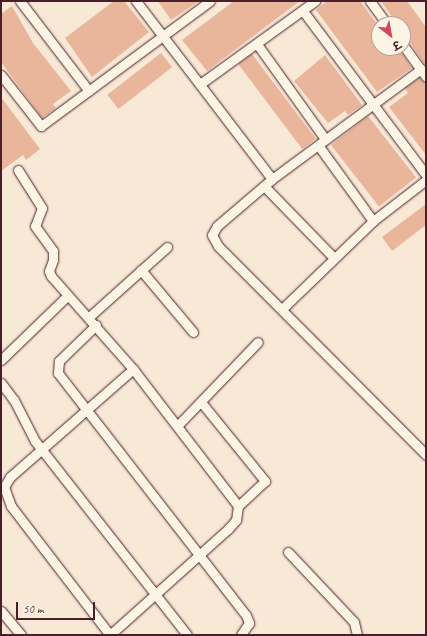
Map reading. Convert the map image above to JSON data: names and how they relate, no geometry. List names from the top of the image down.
{
  "scale_bar": "50 m",
  "north": "bottom right"
}
